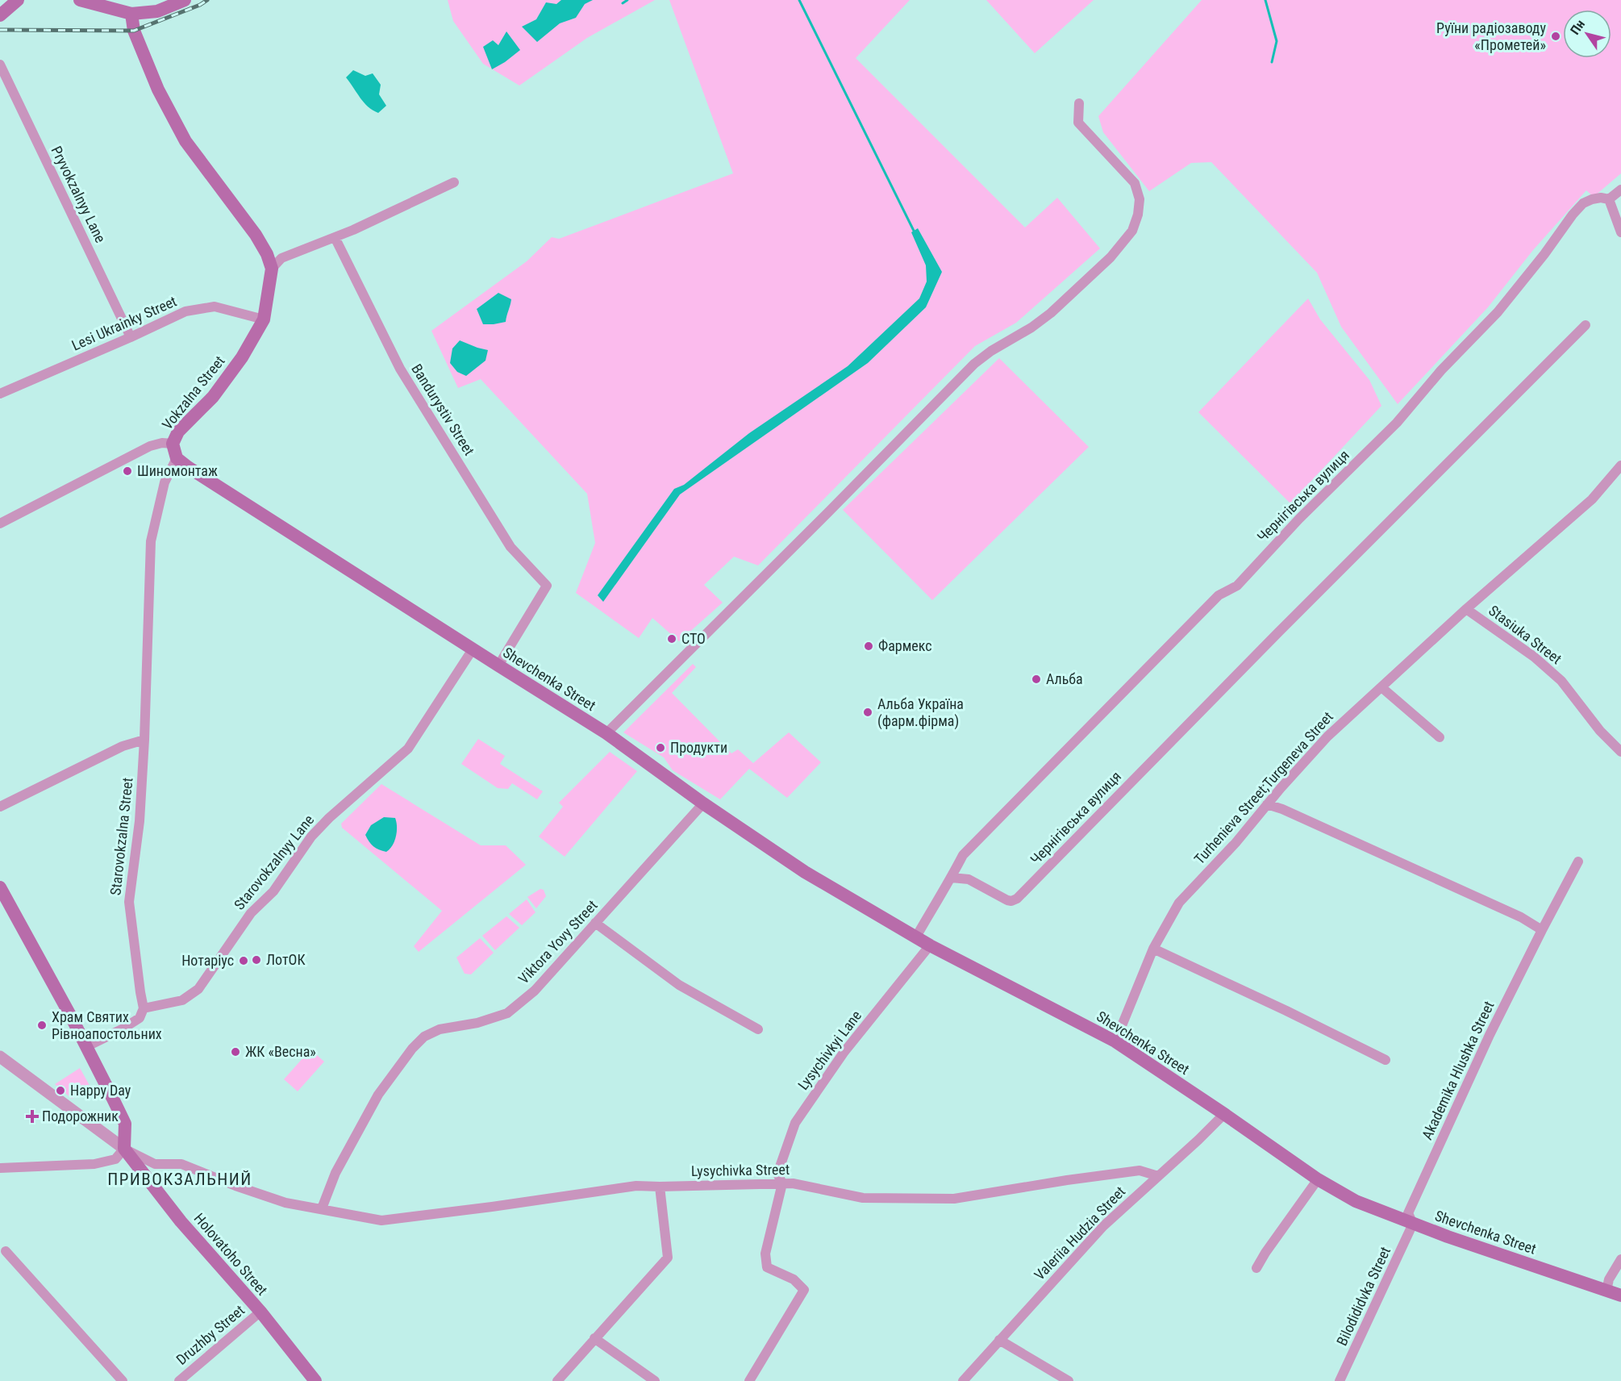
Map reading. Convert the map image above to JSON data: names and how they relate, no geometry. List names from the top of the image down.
{
  "streets": {
    "main road": ["Vokzalna Street", "Shevchenka Street", "Holovatoho Street"],
    "street": [
      "Pryvokzalnyy Lane",
      "Lesi Ukrainky Street",
      "Bandurystiv Street",
      "Чернігівська вулиця",
      "Stasiuka Street",
      "Turhenieva Street;Turgeneva Street",
      "Starovokzalna Street",
      "Starovokzalnyy Lane",
      "Viktora Yovy Street",
      "Lysychivkyi Lane",
      "Akademika Hlushka Street",
      "Lysychivka Street",
      "Valeriia Hudzia Street",
      "Bilodididvka Street",
      "Druzhby Street"
    ]
  },
  "crossings": [
    ["Pryvokzalnyy Lane", "Lesi Ukrainky Street"],
    ["Lesi Ukrainky Street", "Vokzalna Street"],
    ["Bandurystiv Street", "Shevchenka Street"],
    ["Stasiuka Street", "Turhenieva Street;Turgeneva Street"],
    ["Shevchenka Street", "Turhenieva Street;Turgeneva Street"],
    ["Shevchenka Street", "Starovokzalna Street"],
    ["Shevchenka Street", "Starovokzalnyy Lane"],
    ["Shevchenka Street", "Viktora Yovy Street"],
    ["Shevchenka Street", "Lysychivkyi Lane"],
    ["Shevchenka Street", "Akademika Hlushka Street"],
    ["Shevchenka Street", "Valeriia Hudzia Street"],
    ["Shevchenka Street", "Bilodididvka Street"],
    ["Starovokzalna Street", "Starovokzalnyy Lane"],
    ["Viktora Yovy Street", "Lysychivka Street"],
    ["Lysychivkyi Lane", "Lysychivka Street"],
    ["Akademika Hlushka Street", "Bilodididvka Street"],
    ["Lysychivka Street", "Valeriia Hudzia Street"],
    ["Lysychivka Street", "Holovatoho Street"],
    ["Holovatoho Street", "Druzhby Street"]
  ],
  "districts": ["ПРИВОКЗАЛЬНИЙ"],
  "places": {
    "other": [
      "Руїни радіозаводу «Прометей»",
      "Шиномонтаж",
      "СТО",
      "Фармекс",
      "Альба",
      "Альба Україна (фарм.фірма)",
      "Продукти",
      "ЛотОК",
      "Нотаріус",
      "Храм Святих Рівноапостольних",
      "ЖК «Весна»",
      "Happy Day"
    ],
    "health": ["Подорожник"]
  },
  "north": "top left"
}
